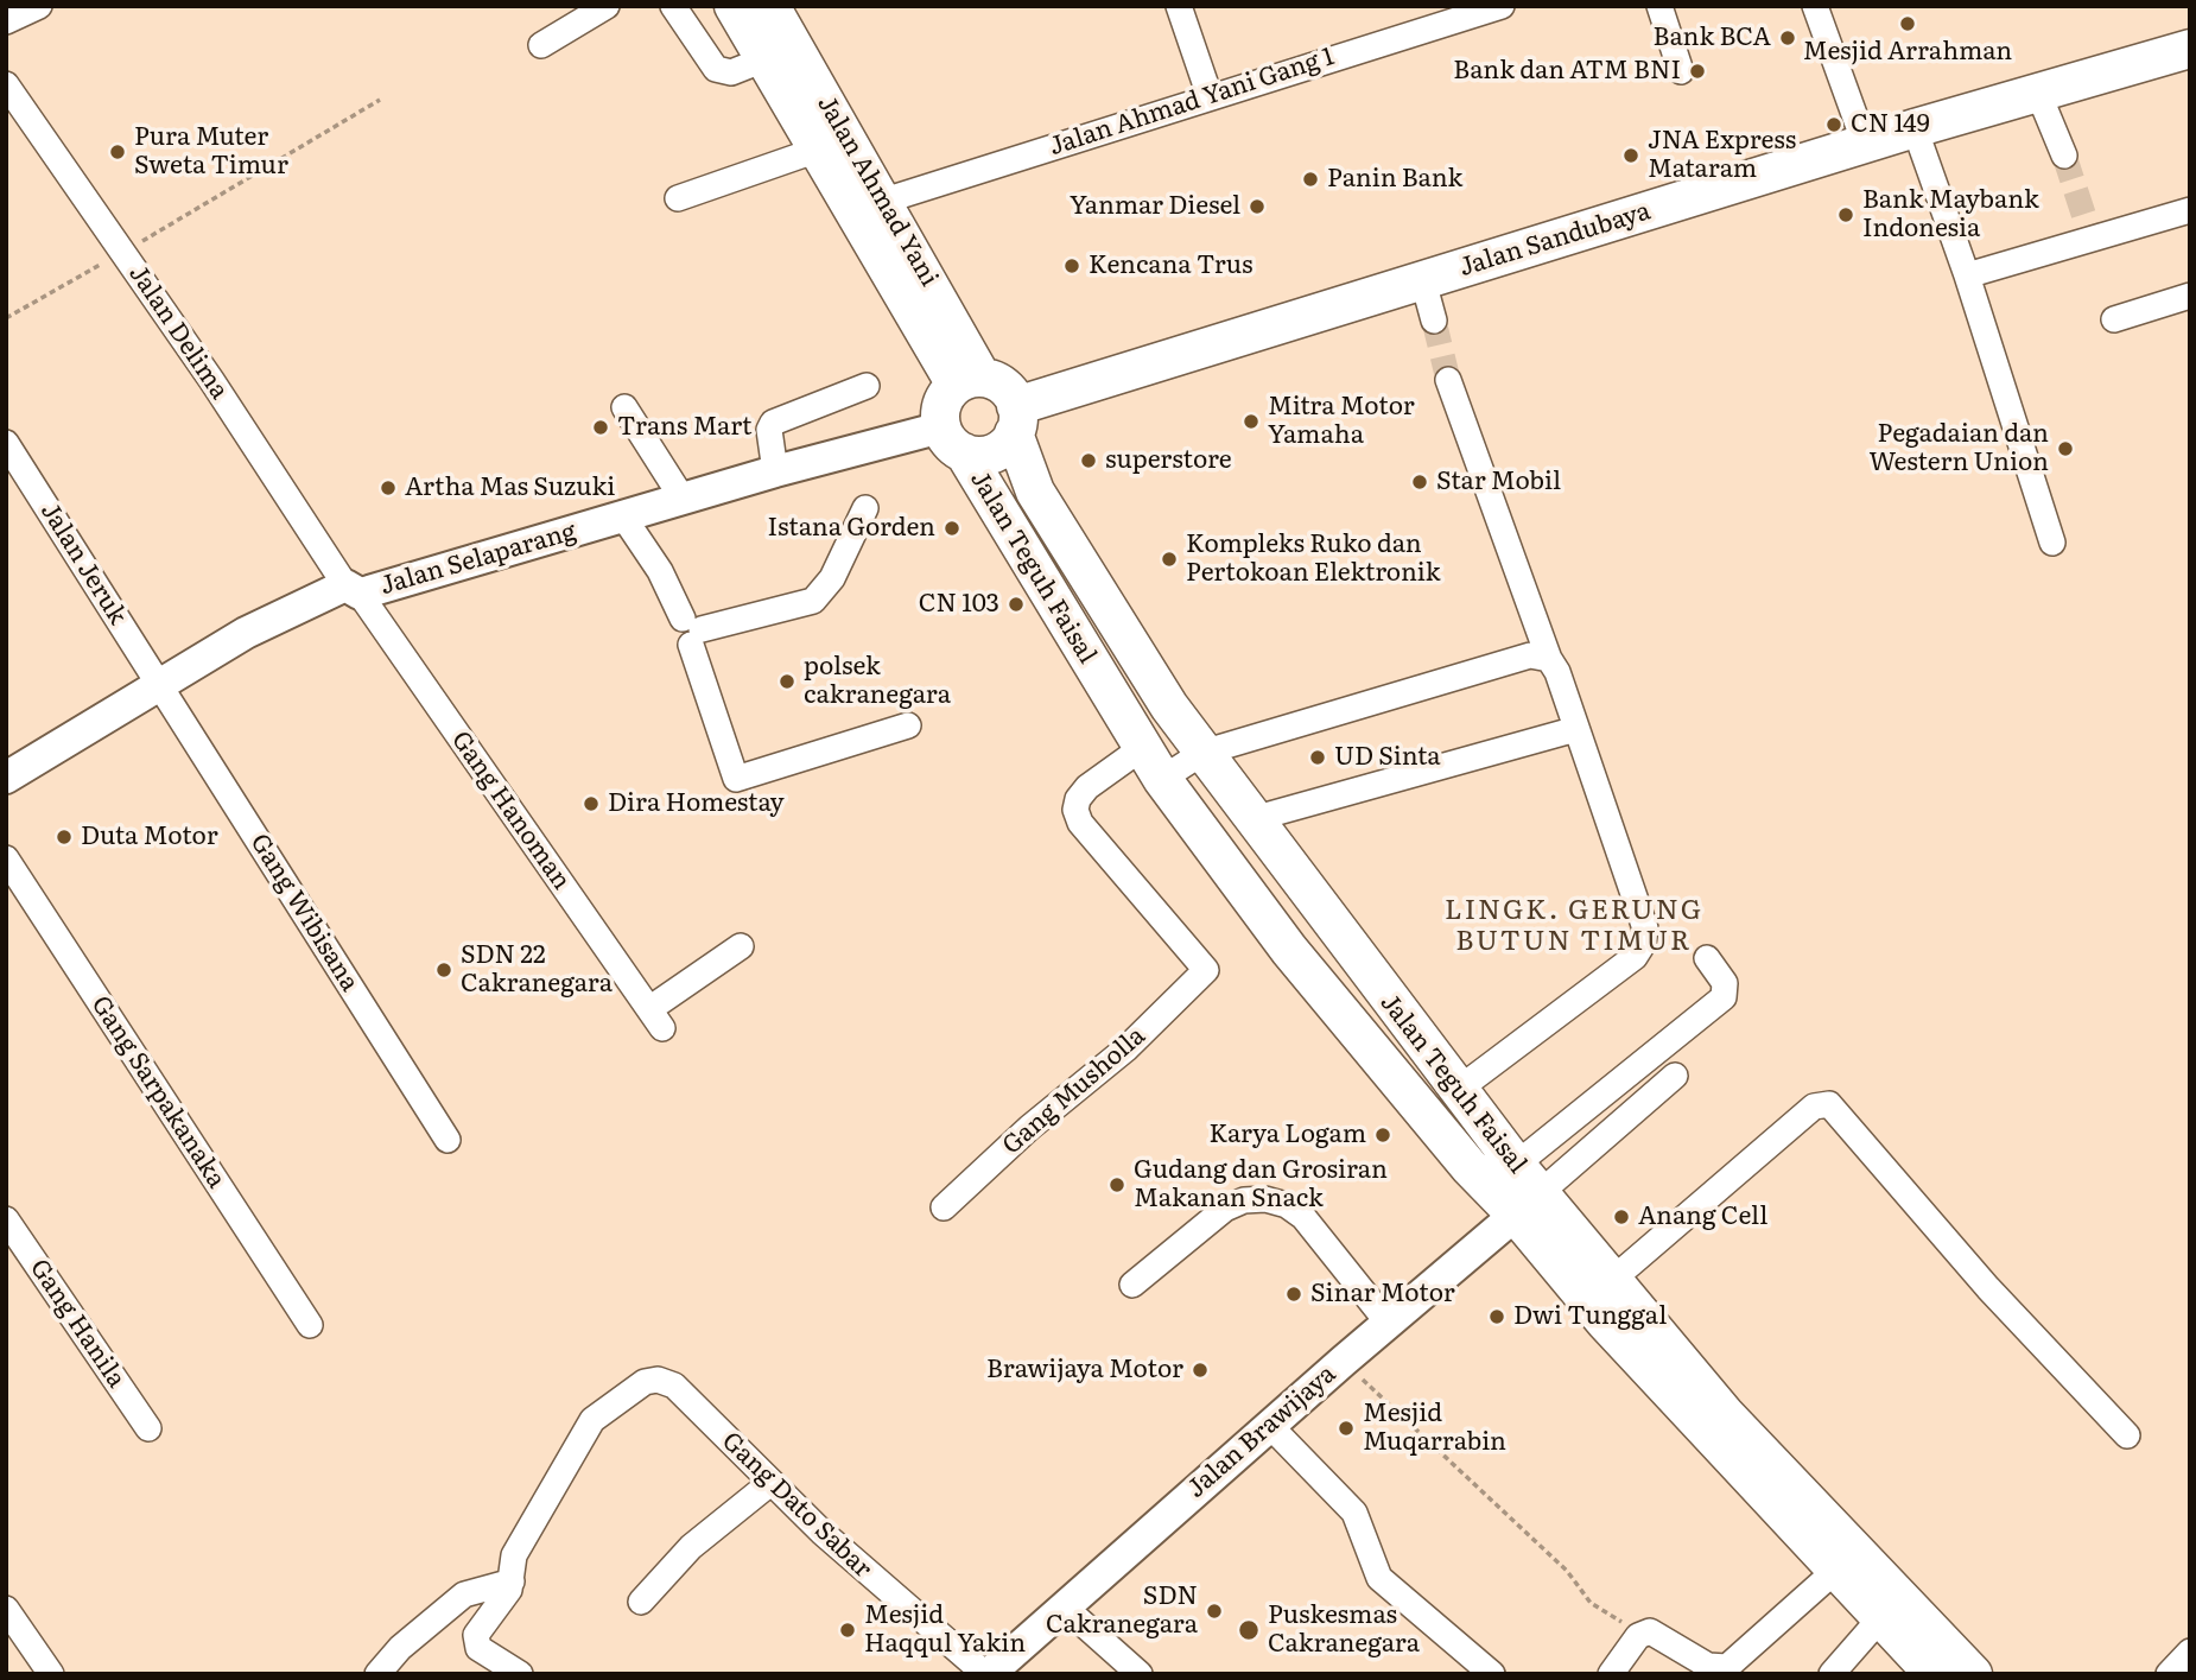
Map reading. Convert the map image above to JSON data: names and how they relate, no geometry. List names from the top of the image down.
{
  "streets": {
    "highway": ["Jalan Ahmad Yani", "Jalan Sandubaya", "Jalan Teguh Faisal"],
    "main road": ["Jalan Selaparang", "Jalan Brawijaya"],
    "street": [
      "Jalan Ahmad Yani Gang 1",
      "Jalan Delima",
      "Jalan Jeruk",
      "Gang Hanoman",
      "Gang Wibisana",
      "Gang Musholla",
      "Gang Sarpakanaka",
      "Gang Hanila",
      "Gang Dato Sabar"
    ]
  },
  "crossings": [
    ["Jalan Ahmad Yani Gang 1", "Jalan Ahmad Yani"],
    ["Jalan Ahmad Yani", "Jalan Sandubaya"],
    ["Jalan Ahmad Yani", "Jalan Selaparang"],
    ["Jalan Ahmad Yani", "Jalan Teguh Faisal"],
    ["Jalan Sandubaya", "Jalan Selaparang"],
    ["Jalan Sandubaya", "Jalan Teguh Faisal"],
    ["Jalan Delima", "Jalan Selaparang"],
    ["Jalan Delima", "Gang Hanoman"],
    ["Jalan Selaparang", "Jalan Jeruk"],
    ["Jalan Selaparang", "Jalan Teguh Faisal"],
    ["Jalan Selaparang", "Gang Hanoman"],
    ["Jalan Selaparang", "Gang Wibisana"],
    ["Jalan Jeruk", "Gang Wibisana"],
    ["Jalan Teguh Faisal", "Gang Musholla"],
    ["Jalan Teguh Faisal", "Jalan Brawijaya"],
    ["Jalan Brawijaya", "Gang Dato Sabar"]
  ],
  "districts": ["LINGK. GERUNG BUTUN TIMUR"],
  "places": [
    "Mesjid Arrahman",
    "Bank BCA",
    "Bank dan ATM BNI",
    "CN 149",
    "Pura Muter Sweta Timur",
    "JNA Express Mataram",
    "Panin Bank",
    "Yanmar Diesel",
    "Bank Maybank Indonesia",
    "Kencana Trus",
    "Mitra Motor Yamaha",
    "Trans Mart",
    "Pegadaian dan Western Union",
    "superstore",
    "Star Mobil",
    "Artha Mas Suzuki",
    "Istana Gorden",
    "Kompleks Ruko dan Pertokoan Elektronik",
    "CN 103",
    "polsek cakranegara",
    "UD Sinta",
    "Dira Homestay",
    "Duta Motor",
    "SDN 22 Cakranegara",
    "Karya Logam",
    "Gudang dan Grosiran Makanan Snack",
    "Anang Cell",
    "Sinar Motor",
    "Dwi Tunggal",
    "Brawijaya Motor",
    "Mesjid Muqarrabin",
    "SDN Cakranegara",
    "Mesjid Haqqul Yakin",
    "Puskesmas Cakranegara"
  ]
}
